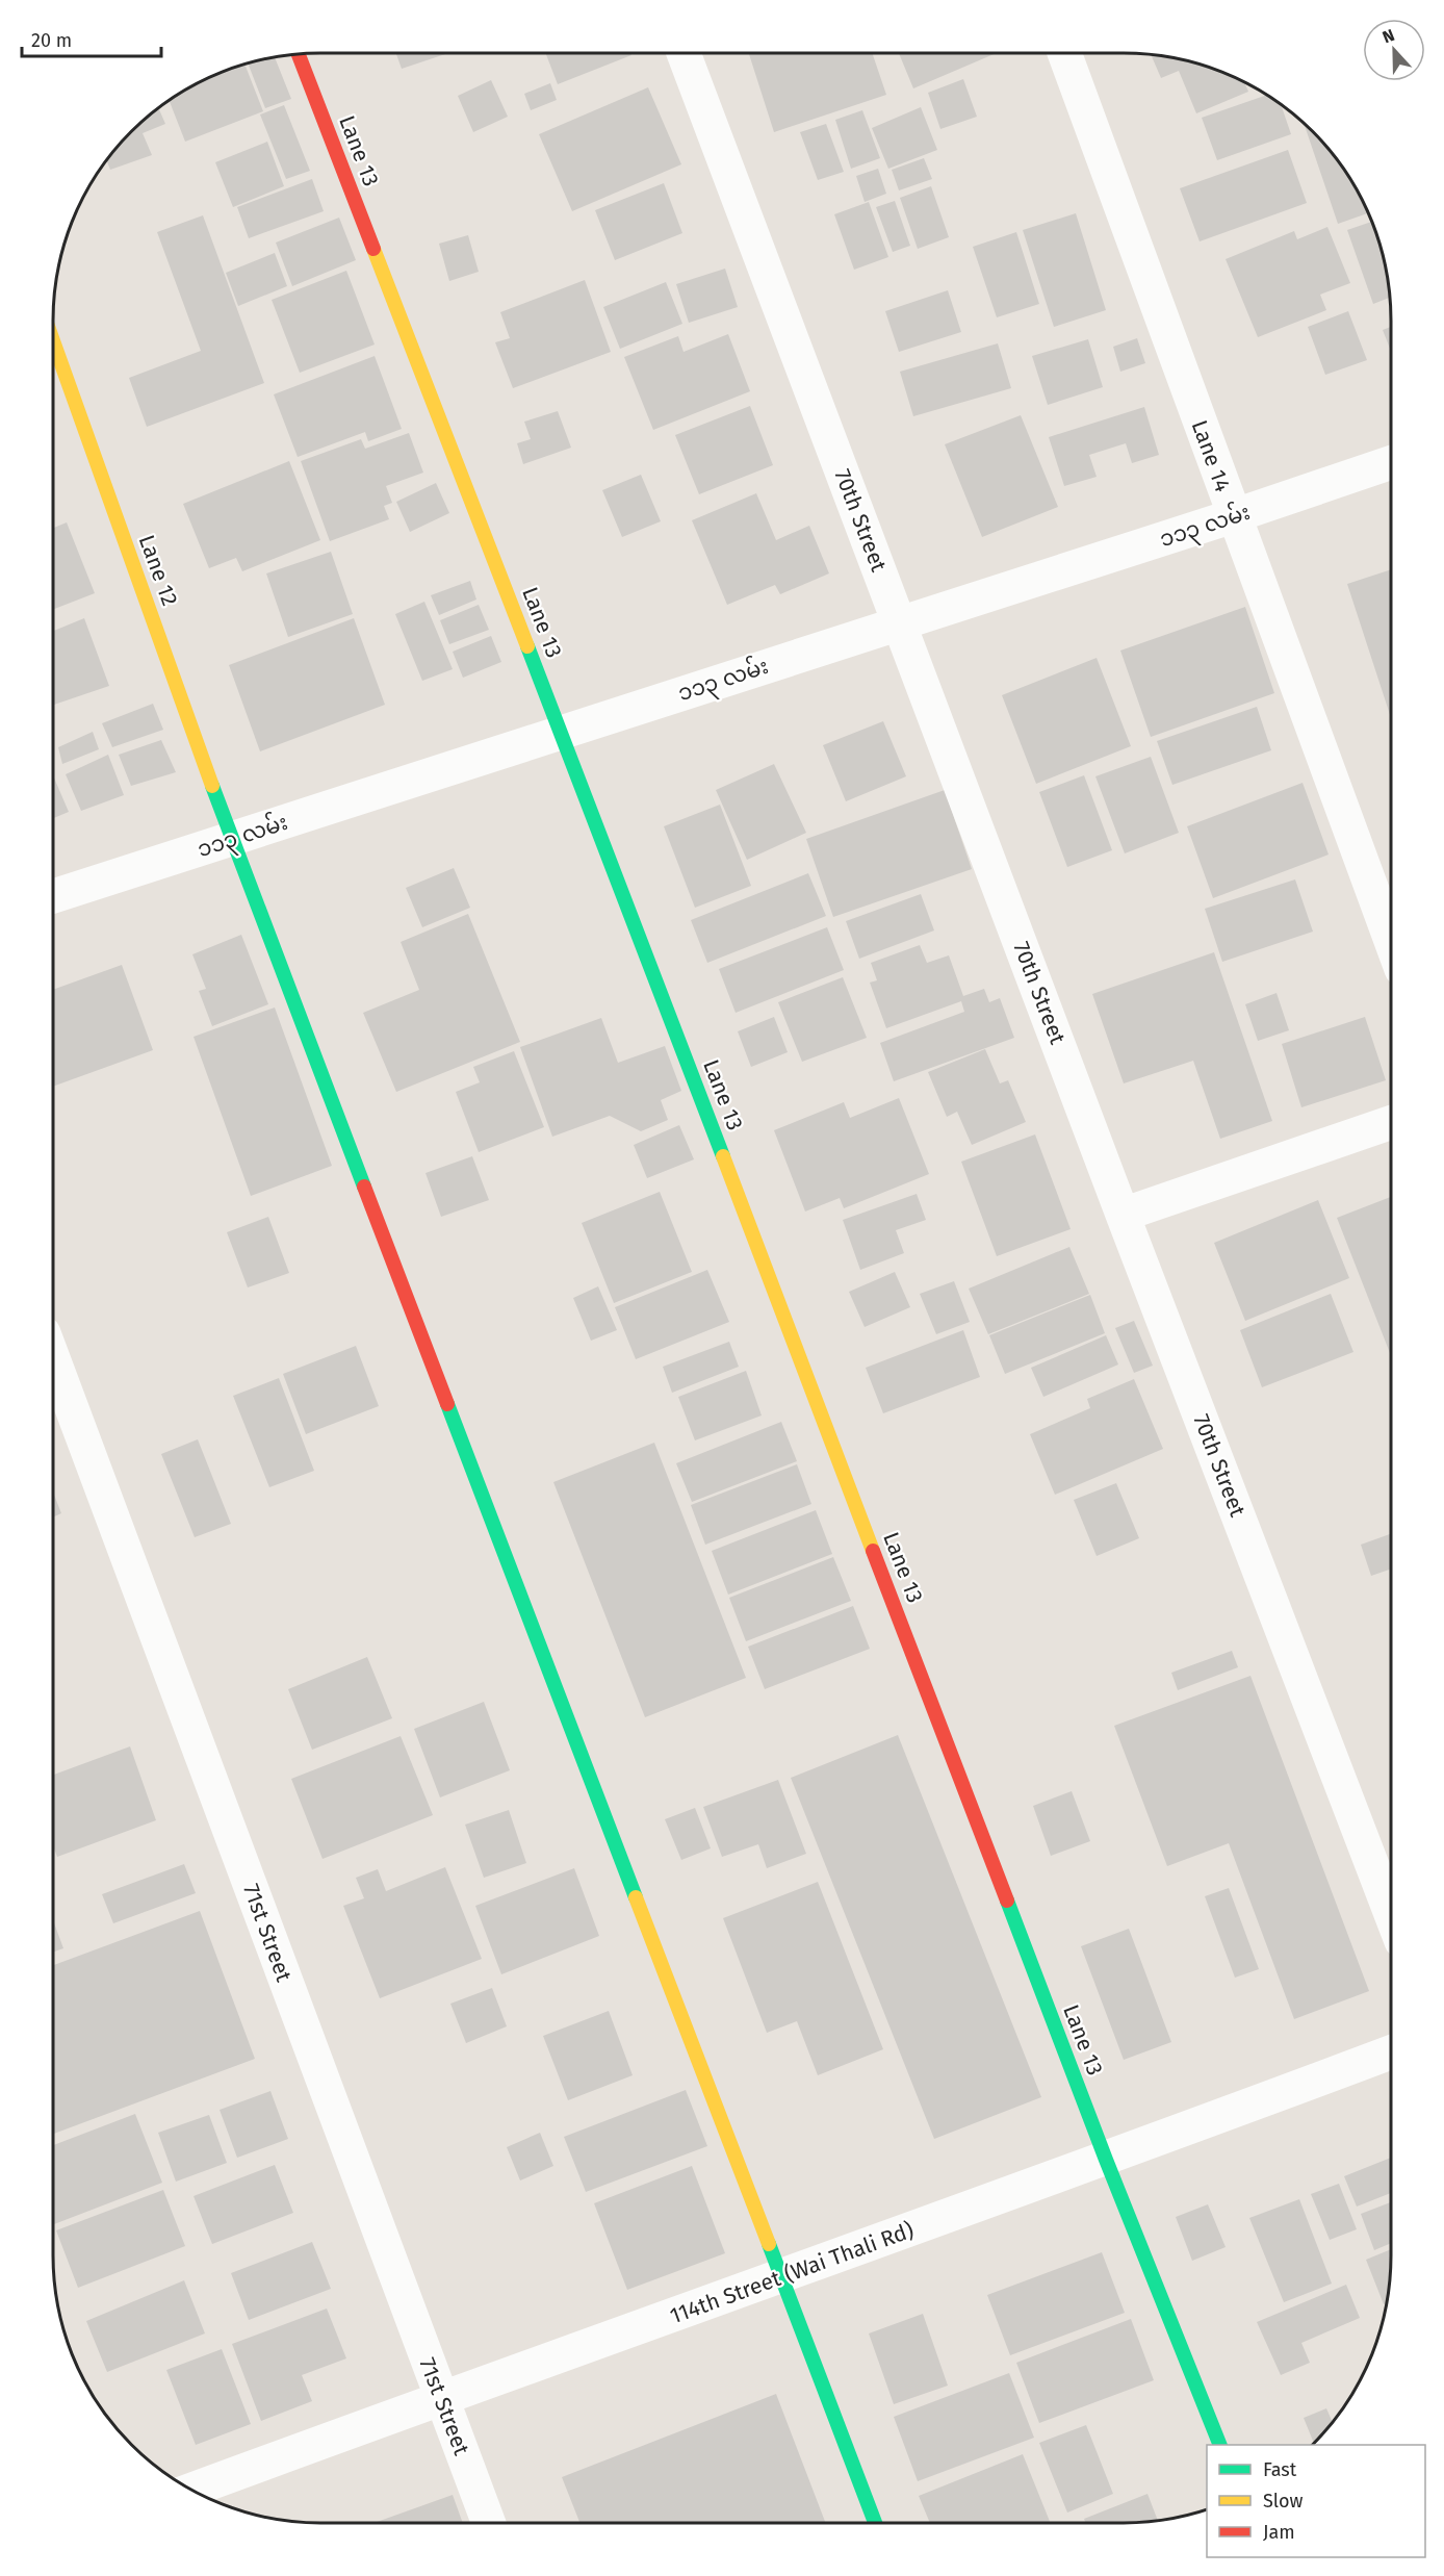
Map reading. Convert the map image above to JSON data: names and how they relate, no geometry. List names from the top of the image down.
{
  "streets": {
    "street": [
      "Lane 13",
      "Lane 14",
      "70th Street",
      "၁၁၃ လမ်း",
      "Lane 12",
      "71st Street",
      "114th Street (Wai Thali Rd)"
    ]
  },
  "crossings": [
    ["Lane 13", "၁၁၃ လမ်း"],
    ["Lane 13", "114th Street (Wai Thali Rd)"],
    ["Lane 14", "၁၁၃ လမ်း"],
    ["70th Street", "၁၁၃ လမ်း"],
    ["၁၁၃ လမ်း", "Lane 12"],
    ["Lane 12", "114th Street (Wai Thali Rd)"],
    ["71st Street", "114th Street (Wai Thali Rd)"]
  ],
  "legend": ["Fast", "Slow", "Jam"],
  "scale_bar": "20 m",
  "north": "top"
}
